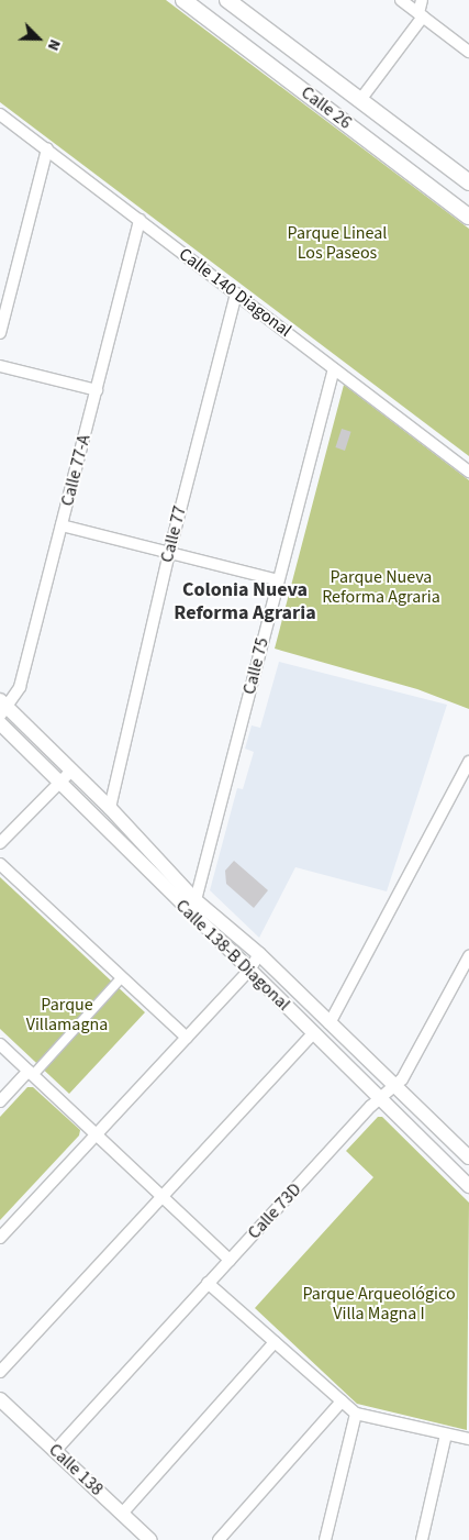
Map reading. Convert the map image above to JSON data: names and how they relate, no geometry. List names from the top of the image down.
{
  "streets": {
    "main road": ["Calle 26"],
    "street": [
      "Calle 140 Diagonal",
      "Calle 77-A",
      "Calle 77",
      "Calle 75",
      "Calle 138-B Diagonal",
      "Calle 73D",
      "Calle 138"
    ]
  },
  "crossings": [
    ["Calle 140 Diagonal", "Calle 77-A"],
    ["Calle 140 Diagonal", "Calle 77"],
    ["Calle 140 Diagonal", "Calle 75"],
    ["Calle 77-A", "Calle 138-B Diagonal"],
    ["Calle 77", "Calle 138-B Diagonal"],
    ["Calle 75", "Calle 138-B Diagonal"],
    ["Calle 138-B Diagonal", "Calle 73D"],
    ["Calle 73D", "Calle 138"]
  ],
  "districts": ["Colonia Nueva Reforma Agraria"],
  "parks": [
    "Parque Lineal Los Paseos",
    "Parque Nueva Reforma Agraria",
    "Parque Villamagna",
    "Parque Arqueológico Villa Magna I"
  ],
  "north": "bottom right"
}
